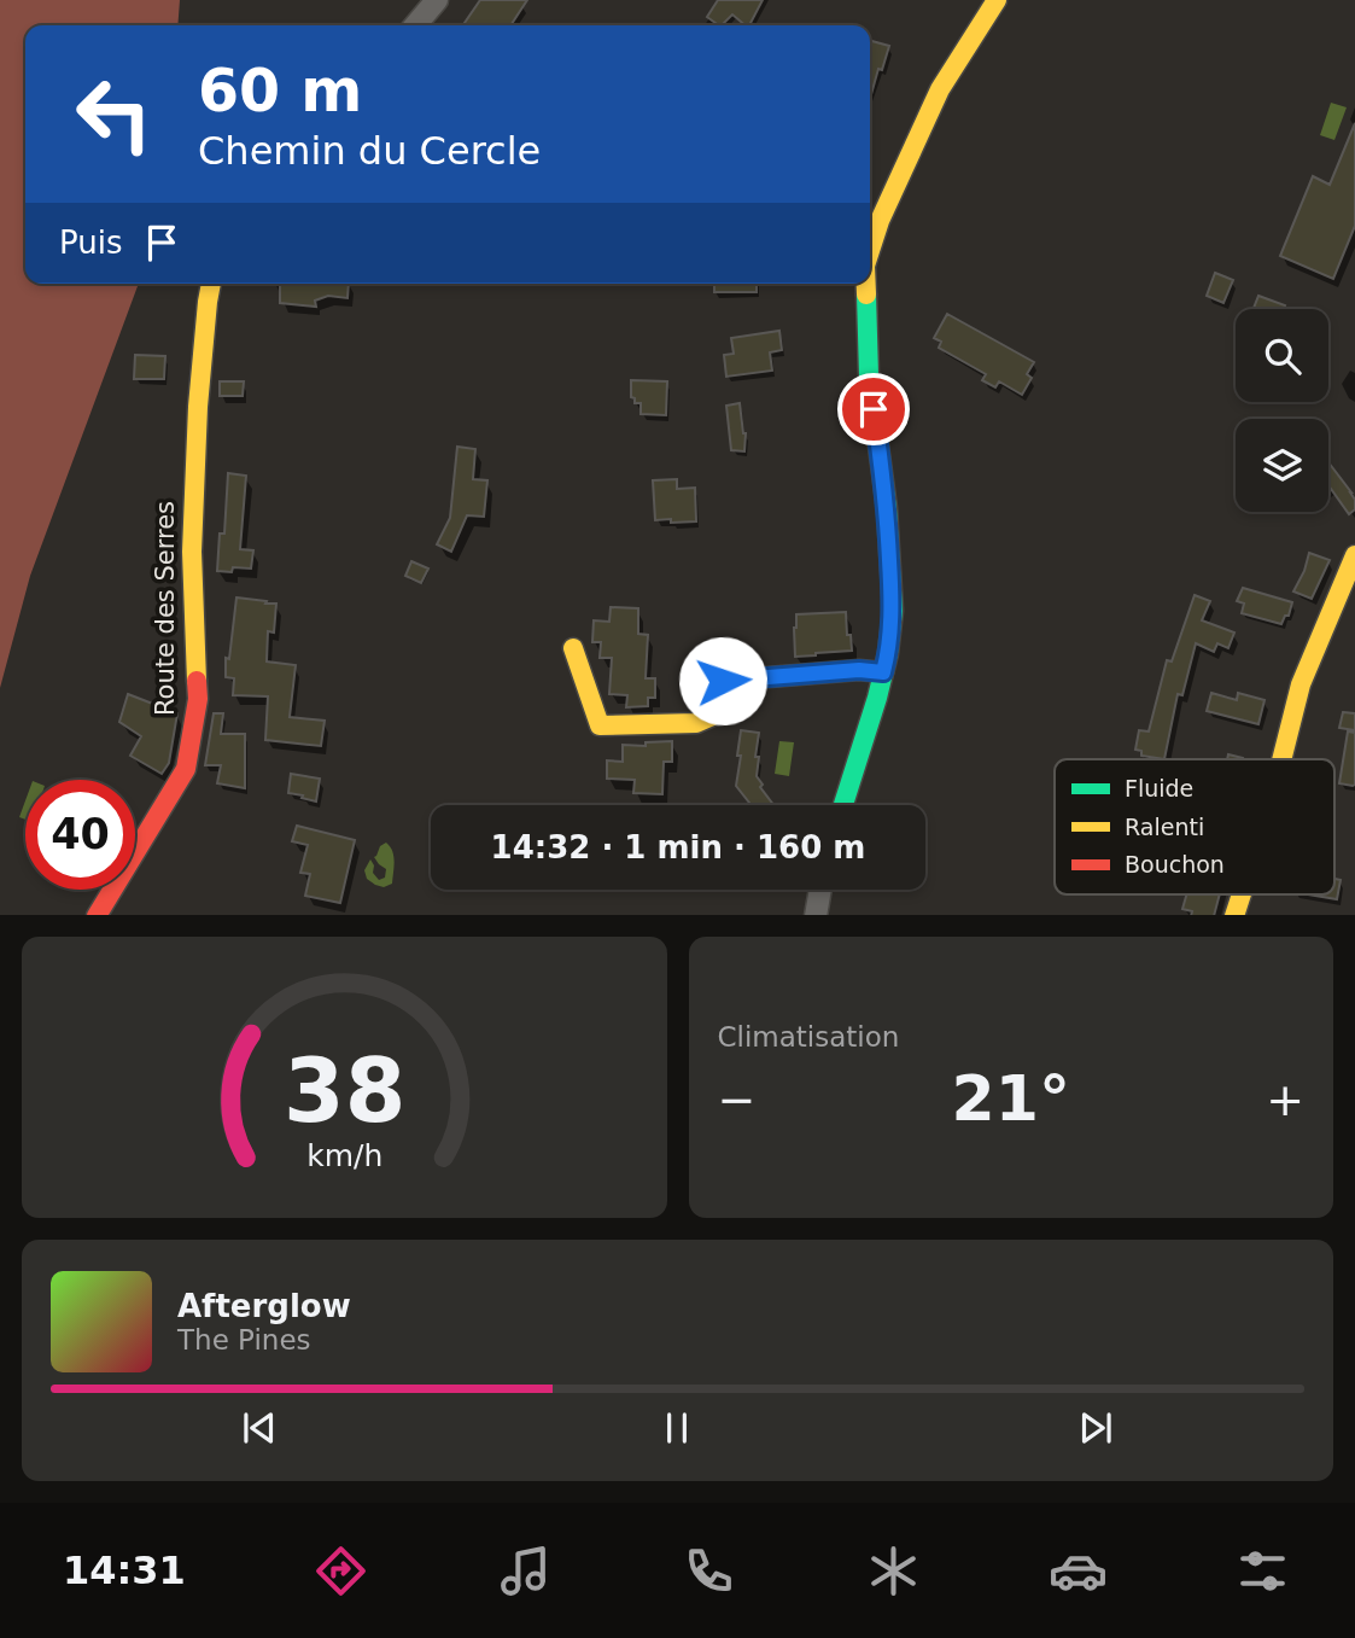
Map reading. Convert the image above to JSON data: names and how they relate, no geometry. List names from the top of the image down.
{
  "streets": {
    "street": ["Route des Serres"]
  },
  "legend": ["Fluide", "Ralenti", "Bouchon"],
  "page": {
    "turn": ["60 m", "Chemin du Cercle"],
    "then": "Puis",
    "limit": "40",
    "trip": "14:32 · 1 min · 160 m",
    "tile": "Climatisation",
    "heat": ["−", "21°", "+"],
    "song": ["Afterglow", "The Pines"],
    "tabs": "14:31",
    "gauge": ["38", "km/h"]
  }
}
